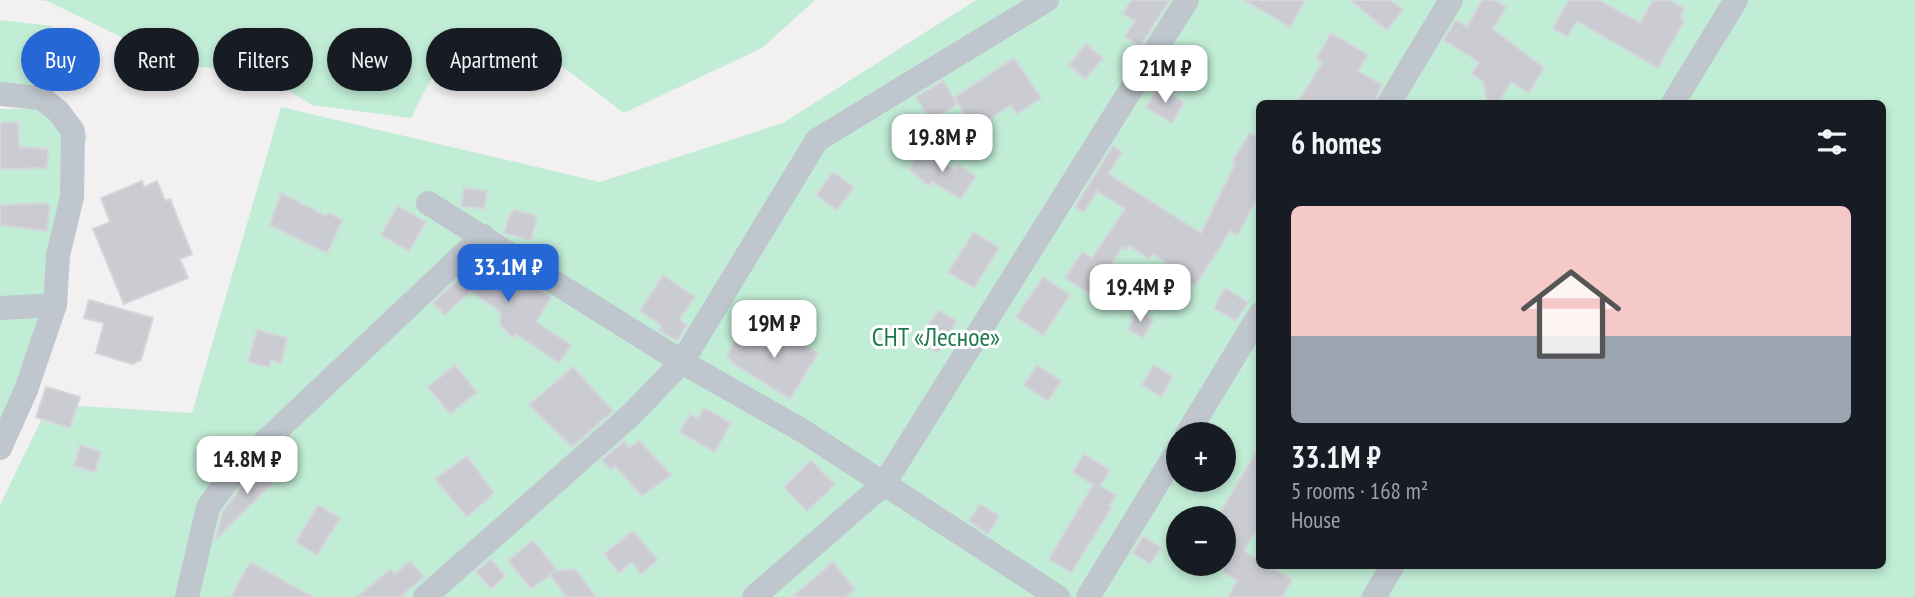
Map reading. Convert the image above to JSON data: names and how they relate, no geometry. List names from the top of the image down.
{
  "parks": ["СНТ «Лесное»"],
  "page": {
    "chip": [
      "Buy",
      "Rent",
      "Filters",
      "New",
      "Apartment"
    ],
    "price": [
      "21M ₽",
      "19.8M ₽",
      "33.1M ₽",
      "19.4M ₽",
      "19M ₽",
      "14.8M ₽"
    ],
    "heading": "6 homes",
    "list": [
      {
        "name": "33.1M ₽",
        "note": "5 rooms · 168 m² · House"
      }
    ],
    "map_buttons": ["+", "−"]
  }
}
